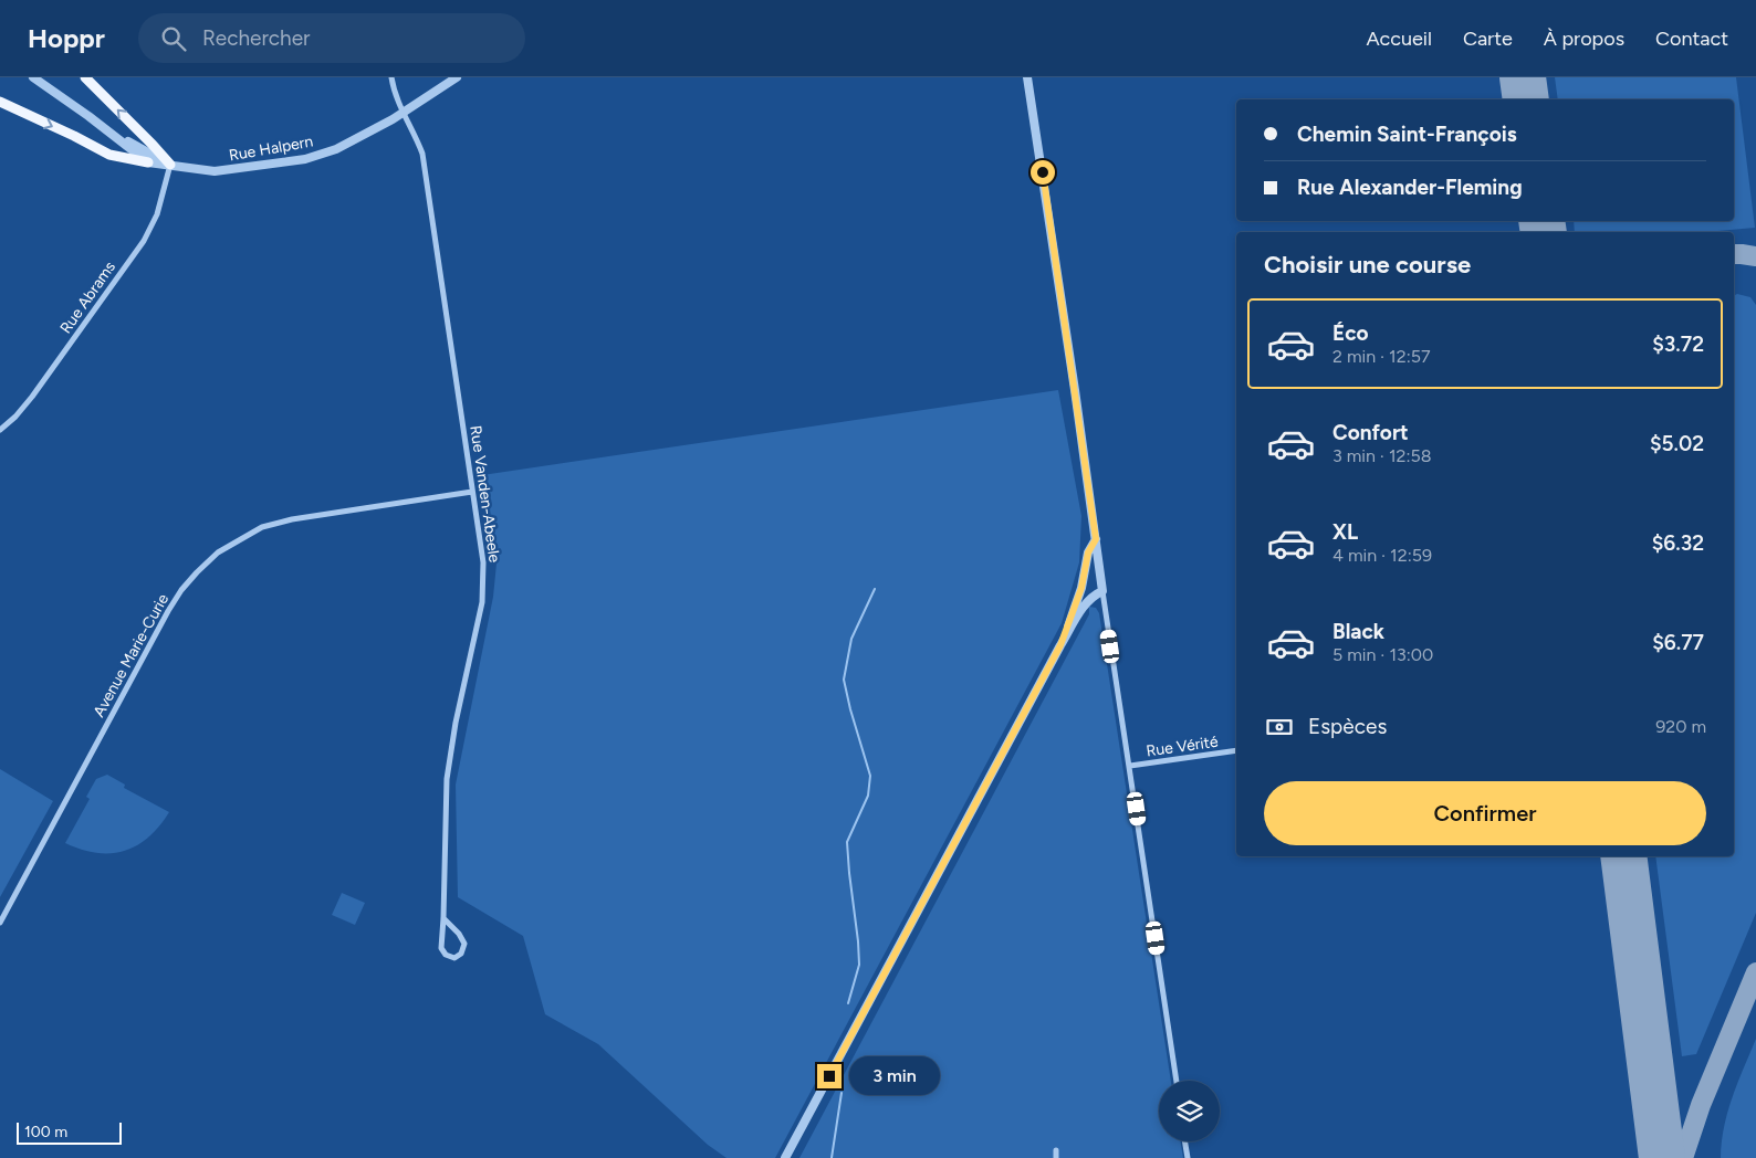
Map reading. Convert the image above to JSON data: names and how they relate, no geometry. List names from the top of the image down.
{
  "streets": {
    "street": [
      "Rue Halpern",
      "Rue Abrams",
      "Rue Vanden-Abeele",
      "Avenue Marie-Curie",
      "Rue Vérité"
    ]
  },
  "crossings": [
    ["Rue Halpern", "Rue Abrams"],
    ["Rue Halpern", "Rue Vanden-Abeele"],
    ["Rue Vanden-Abeele", "Avenue Marie-Curie"]
  ],
  "scale_bar": "100 m",
  "page": {
    "header": "Hoppr",
    "search": "Rechercher",
    "nav": [
      "Accueil",
      "Carte",
      "À propos",
      "Contact"
    ],
    "banner": ["Chemin Saint-François", "Rue Alexander-Fleming"],
    "heading": "Choisir une course",
    "list": [
      {
        "name": "Éco",
        "note": "2 min · 12:57",
        "value": "$3.72"
      },
      {
        "name": "Confort",
        "note": "3 min · 12:58",
        "value": "$5.02"
      },
      {
        "name": "XL",
        "note": "4 min · 12:59",
        "value": "$6.32"
      },
      {
        "name": "Black",
        "note": "5 min · 13:00",
        "value": "$6.77"
      }
    ],
    "pay": ["Espèces", "920 m"],
    "buttons": "Confirmer",
    "bubble": "3 min",
    "scale": "100 m"
  }
}
